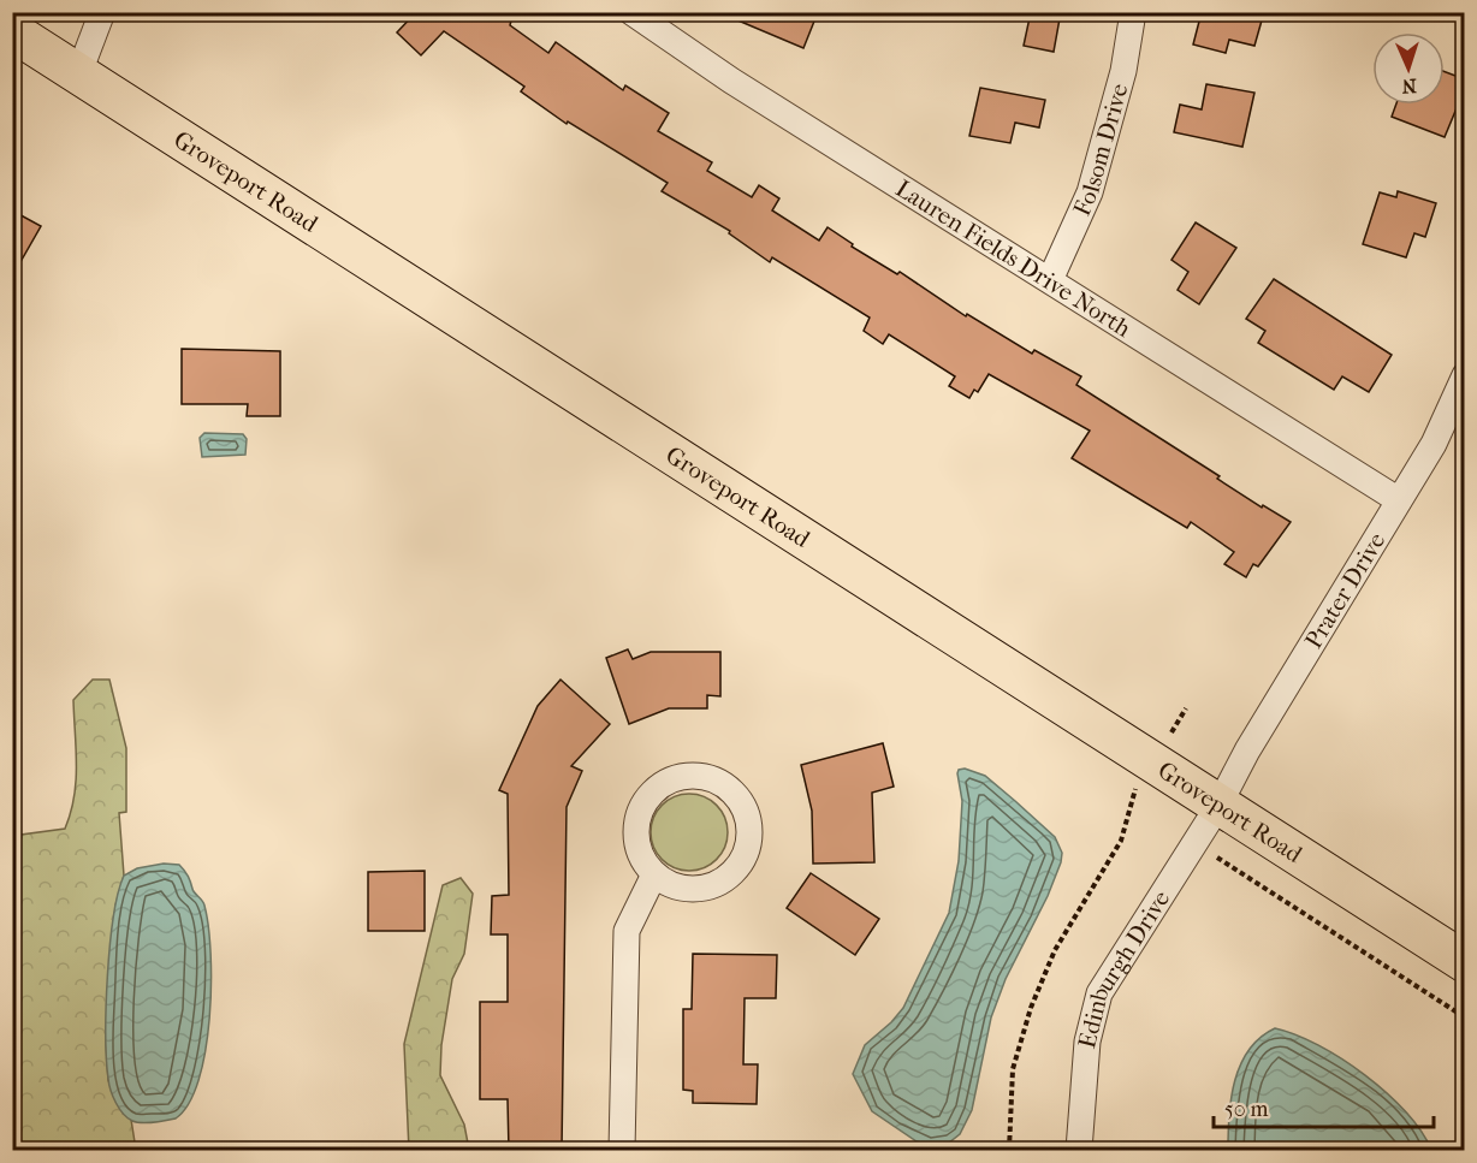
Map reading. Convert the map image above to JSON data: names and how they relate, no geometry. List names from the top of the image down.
{
  "streets": {
    "main road": ["Groveport Road"],
    "street": [
      "Folsom Drive",
      "Lauren Fields Drive North",
      "Prater Drive",
      "Edinburgh Drive"
    ]
  },
  "crossings": [
    ["Folsom Drive", "Lauren Fields Drive North"],
    ["Groveport Road", "Prater Drive"],
    ["Groveport Road", "Edinburgh Drive"],
    ["Lauren Fields Drive North", "Prater Drive"],
    ["Prater Drive", "Edinburgh Drive"]
  ],
  "scale_bar": "50 m",
  "north": "bottom"
}
